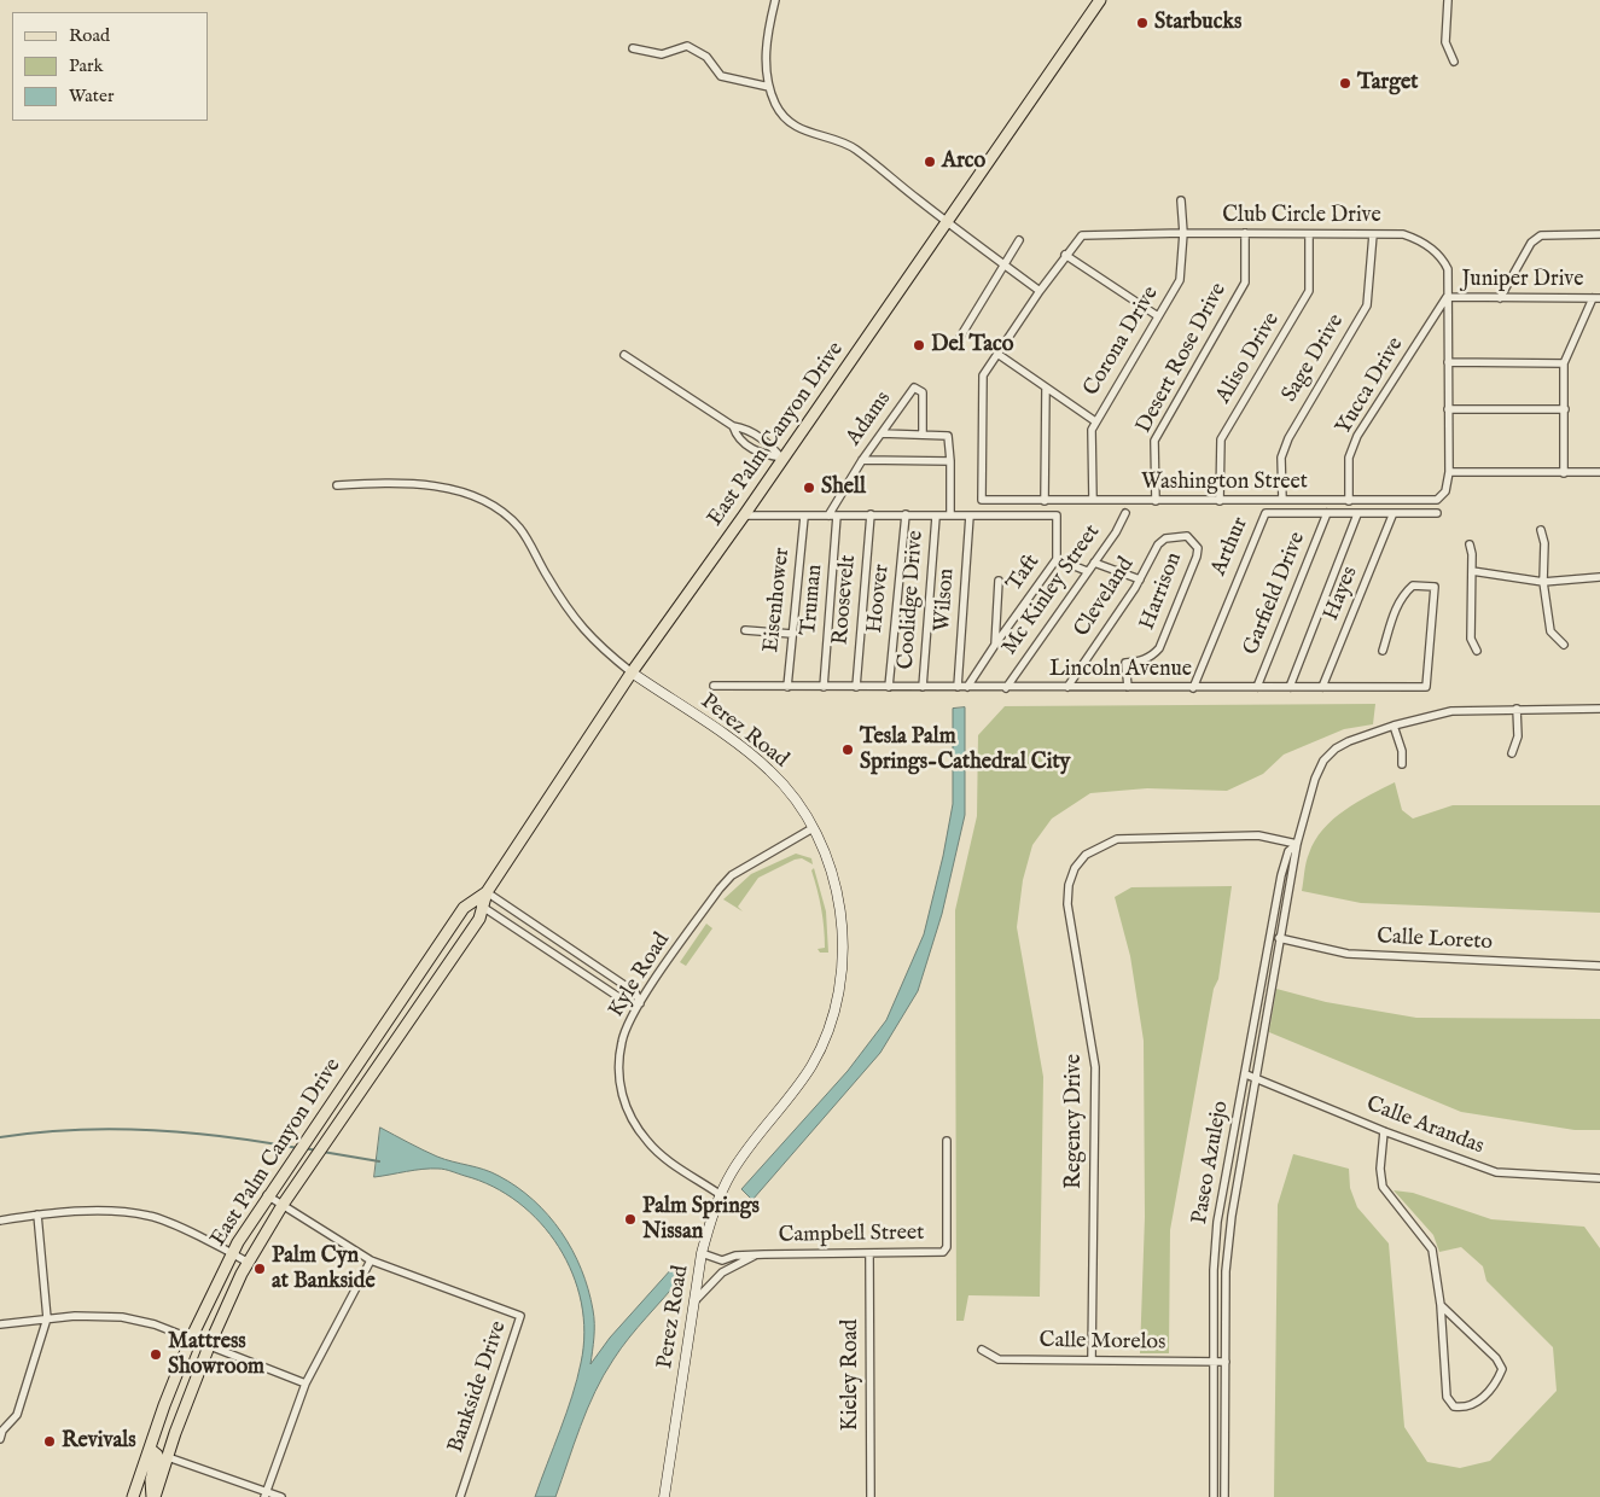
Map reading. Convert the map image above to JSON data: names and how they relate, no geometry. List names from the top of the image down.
{
  "streets": {
    "main road": ["East Palm Canyon Drive", "Perez Road"],
    "street": [
      "Club Circle Drive",
      "Juniper Drive",
      "Corona Drive",
      "Desert Rose Drive",
      "Aliso Drive",
      "Sage Drive",
      "Yucca Drive",
      "Adams",
      "Washington Street",
      "Arthur",
      "Taft",
      "Mc Kinley Street",
      "Harrison",
      "Garfield Drive",
      "Hayes",
      "Cleveland",
      "Hoover",
      "Eisenhower",
      "Truman",
      "Roosevelt",
      "Coolidge Drive",
      "Wilson",
      "Lincoln Avenue",
      "Calle Loreto",
      "Kyle Road",
      "Regency Drive",
      "Calle Arandas",
      "Paseo Azulejo",
      "Campbell Street",
      "Calle Morelos",
      "Kieley Road",
      "Bankside Drive"
    ]
  },
  "crossings": [
    ["Club Circle Drive", "Juniper Drive"],
    ["Club Circle Drive", "Corona Drive"],
    ["Club Circle Drive", "Desert Rose Drive"],
    ["Club Circle Drive", "Aliso Drive"],
    ["Club Circle Drive", "Sage Drive"],
    ["Club Circle Drive", "Yucca Drive"],
    ["Club Circle Drive", "Washington Street"],
    ["Juniper Drive", "Yucca Drive"],
    ["Corona Drive", "Washington Street"],
    ["Desert Rose Drive", "Washington Street"],
    ["Aliso Drive", "Washington Street"],
    ["Sage Drive", "Washington Street"],
    ["Yucca Drive", "Washington Street"],
    ["East Palm Canyon Drive", "Perez Road"],
    ["East Palm Canyon Drive", "Bankside Drive"],
    ["Arthur", "Garfield Drive"],
    ["Arthur", "Hayes"],
    ["Arthur", "Lincoln Avenue"],
    ["Taft", "Wilson"],
    ["Taft", "Lincoln Avenue"],
    ["Mc Kinley Street", "Lincoln Avenue"],
    ["Harrison", "Cleveland"],
    ["Harrison", "Lincoln Avenue"],
    ["Garfield Drive", "Lincoln Avenue"],
    ["Hayes", "Lincoln Avenue"],
    ["Cleveland", "Lincoln Avenue"],
    ["Hoover", "Lincoln Avenue"],
    ["Eisenhower", "Lincoln Avenue"],
    ["Truman", "Lincoln Avenue"],
    ["Roosevelt", "Lincoln Avenue"],
    ["Coolidge Drive", "Lincoln Avenue"],
    ["Wilson", "Lincoln Avenue"],
    ["Perez Road", "Kyle Road"],
    ["Perez Road", "Campbell Street"],
    ["Calle Loreto", "Paseo Azulejo"],
    ["Regency Drive", "Paseo Azulejo"],
    ["Regency Drive", "Calle Morelos"],
    ["Calle Arandas", "Paseo Azulejo"],
    ["Paseo Azulejo", "Calle Morelos"],
    ["Campbell Street", "Kieley Road"]
  ],
  "places": [
    "Starbucks",
    "Target",
    "Arco",
    "Del Taco",
    "Shell",
    "Tesla Palm Springs-Cathedral City",
    "Palm Springs Nissan",
    "Palm Cyn at Bankside",
    "Mattress Showroom",
    "Revivals"
  ],
  "legend": ["Road", "Park", "Water"]
}
